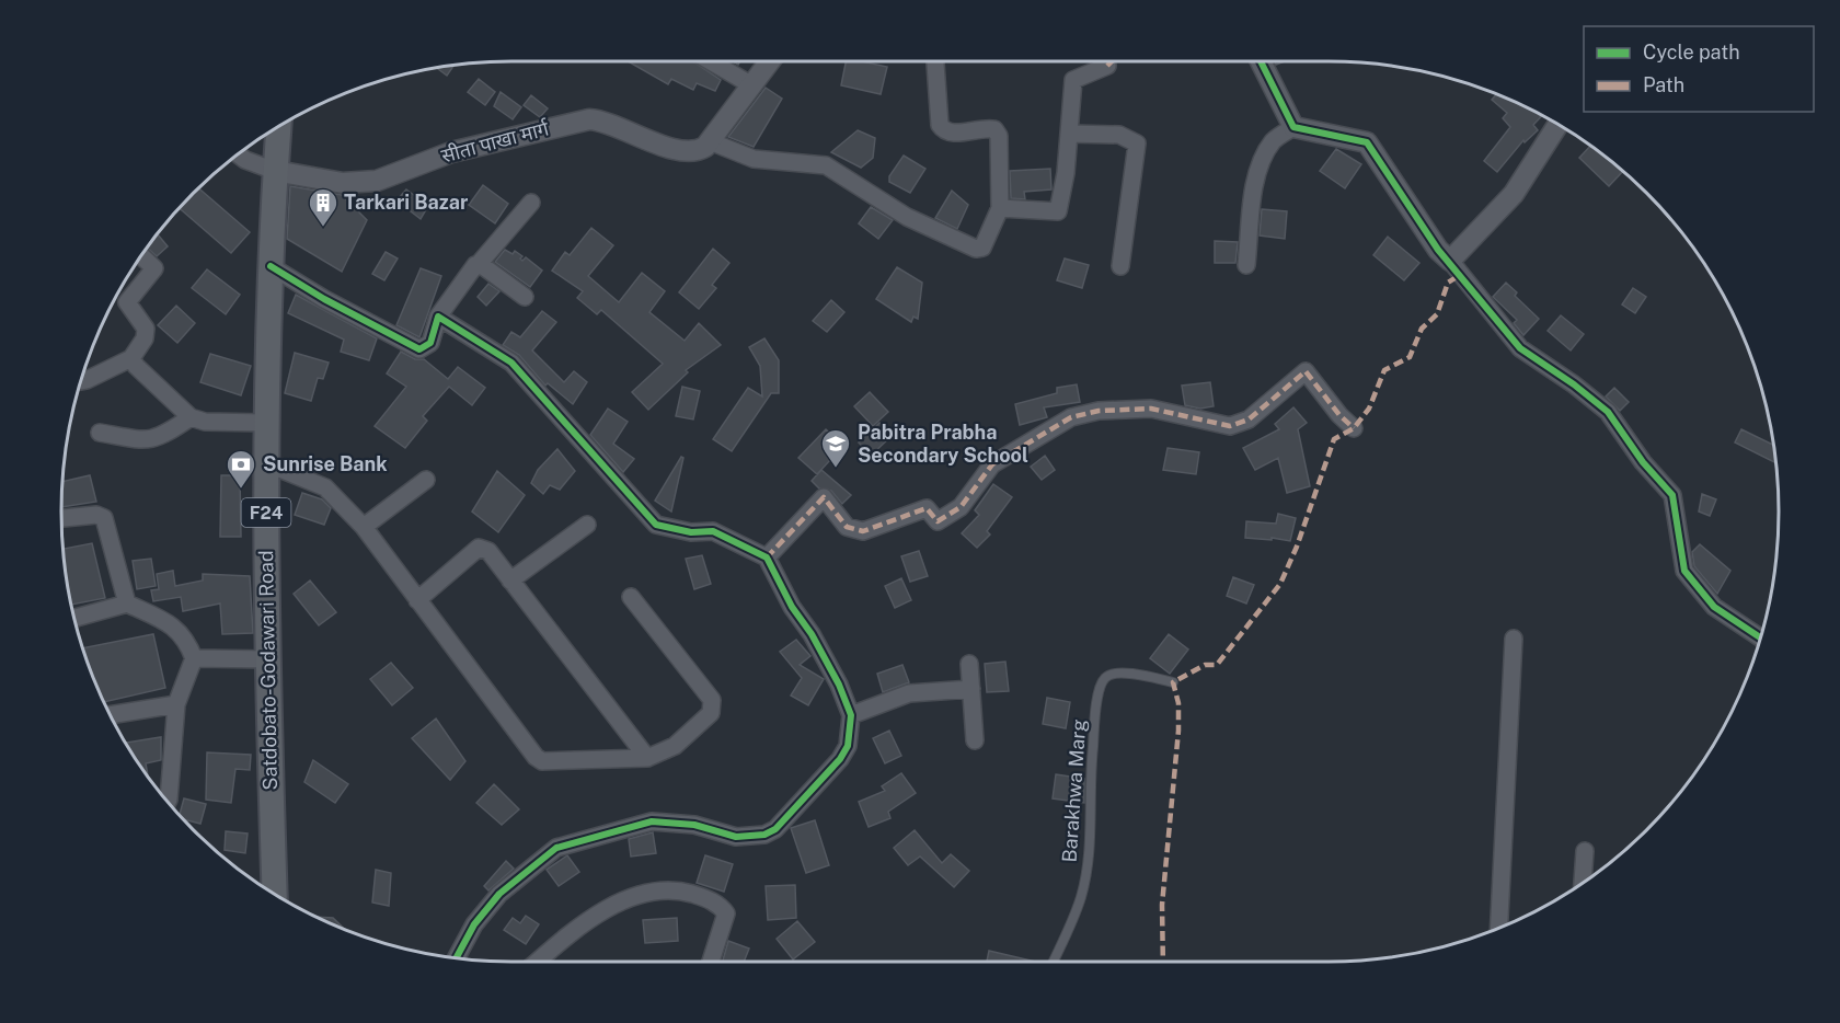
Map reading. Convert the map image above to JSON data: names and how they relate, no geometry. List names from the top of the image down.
{
  "streets": {
    "main road": ["F24", "Satdobato-Godawari Road"],
    "street": ["सीता पाखा मार्ग"],
    "lane": ["Barakhwa Marg"]
  },
  "crossings": [
    ["सीता पाखा मार्ग", "Satdobato-Godawari Road"]
  ],
  "places": {
    "building": ["Tarkari Bazar"],
    "school or university": ["Pabitra Prabha Secondary School"],
    "bank": ["Sunrise Bank"]
  },
  "legend": ["Cycle path", "Path"]
}
